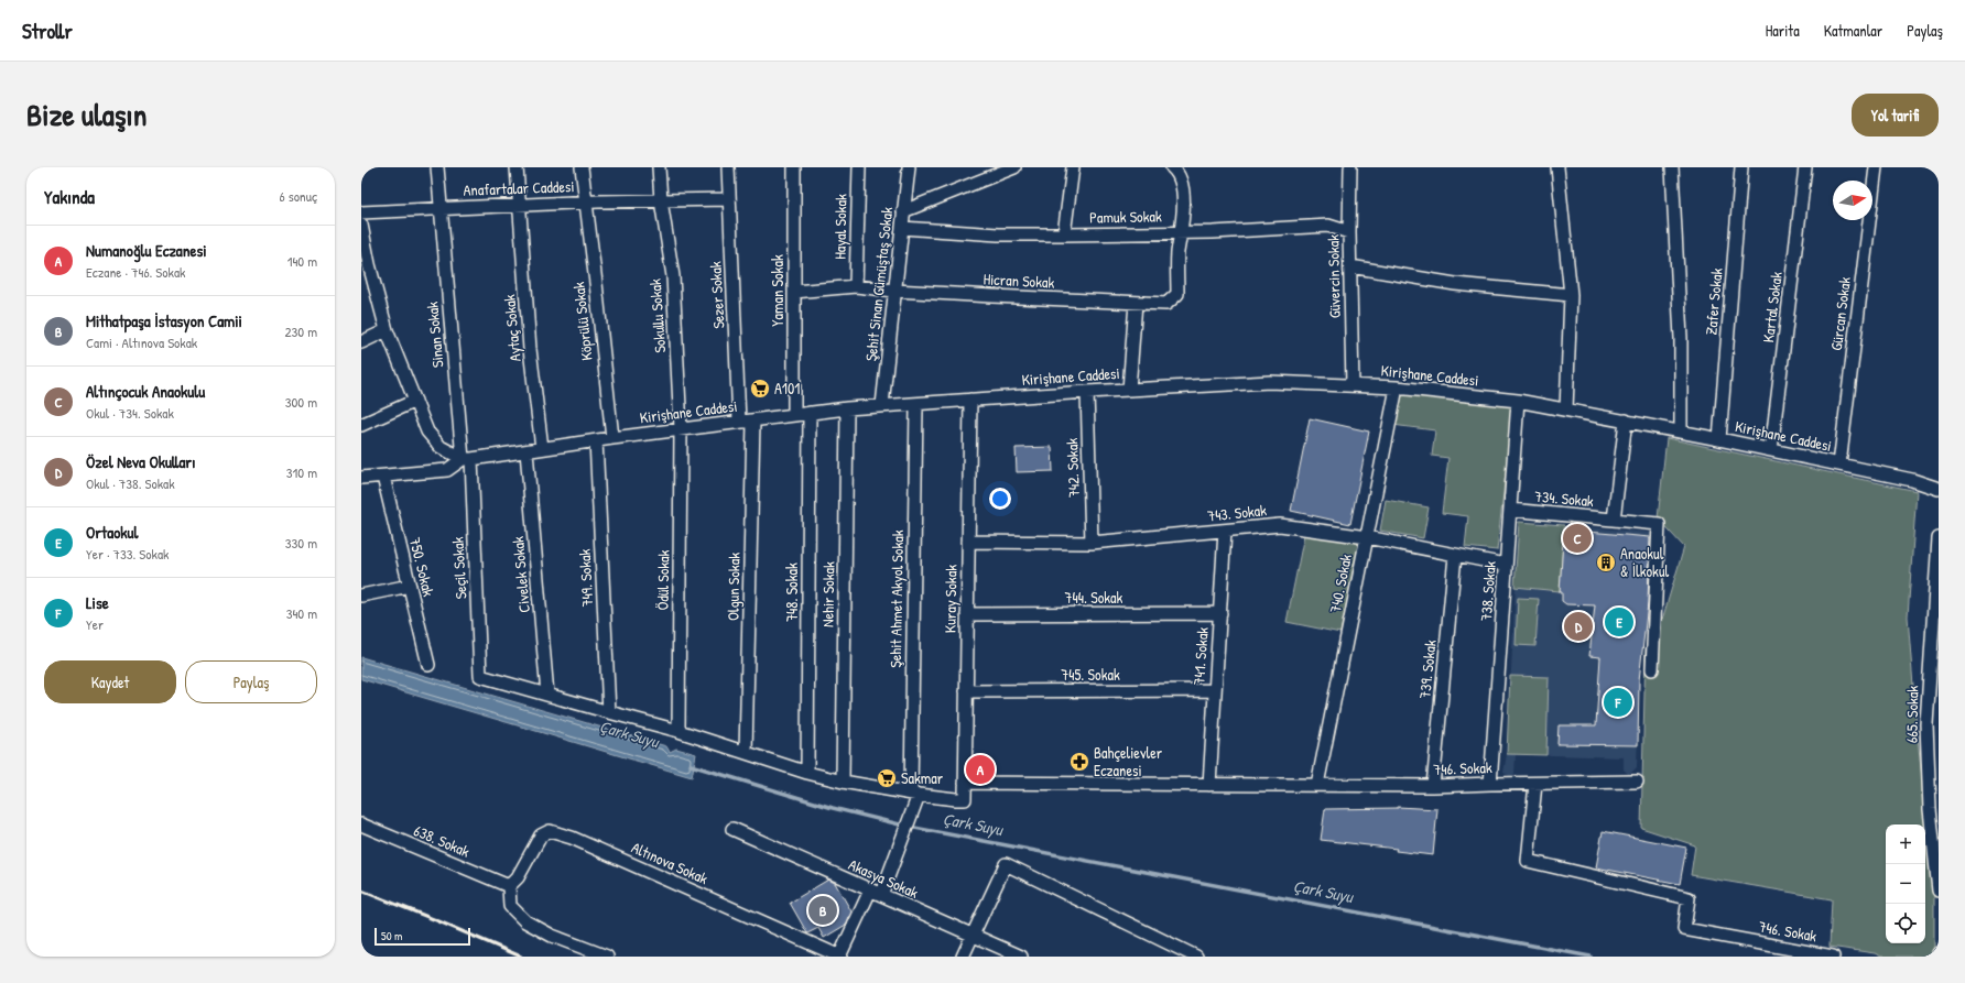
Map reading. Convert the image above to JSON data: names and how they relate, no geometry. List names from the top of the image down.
{
  "streets": {
    "street": [
      "Anafartalar Caddesi",
      "Pamuk Sokak",
      "Hayal Sokak",
      "Güvercin Sokak",
      "Hicran Sokak",
      "Şehit Sinan Gümüştaş Sokak",
      "Yaman Sokak",
      "Sezer Sokak",
      "Zafer Sokak",
      "Kartal Sokak",
      "Gürcan Sokak",
      "Sokullu Sokak",
      "Köprülü Sokak",
      "Aytaç Sokak",
      "Sinan Sokak",
      "Kirişhane Caddesi",
      "742. Sokak",
      "734. Sokak",
      "743. Sokak",
      "750. Sokak",
      "Seçil Sokak",
      "Civelek Sokak",
      "749. Sokak",
      "Ödül Sokak",
      "740. Sokak",
      "Olgun Sokak",
      "738. Sokak",
      "748. Sokak",
      "Nehir Sokak",
      "744. Sokak",
      "Şehit Ahmet Akyol Sokak",
      "Kuray Sokak",
      "741. Sokak",
      "739. Sokak",
      "745. Sokak",
      "665. Sokak",
      "746. Sokak",
      "638. Sokak",
      "Altınova Sokak",
      "Akasya Sokak"
    ]
  },
  "crossings": [
    ["Anafartalar Caddesi", "Sezer Sokak"],
    ["Anafartalar Caddesi", "Sokullu Sokak"],
    ["Anafartalar Caddesi", "Köprülü Sokak"],
    ["Anafartalar Caddesi", "Aytaç Sokak"],
    ["Anafartalar Caddesi", "Sinan Sokak"],
    ["Pamuk Sokak", "Güvercin Sokak"],
    ["Pamuk Sokak", "Hicran Sokak"],
    ["Pamuk Sokak", "Şehit Sinan Gümüştaş Sokak"],
    ["Hayal Sokak", "Hicran Sokak"],
    ["Güvercin Sokak", "Kirişhane Caddesi"],
    ["Hicran Sokak", "Şehit Sinan Gümüştaş Sokak"],
    ["Hicran Sokak", "Yaman Sokak"],
    ["Şehit Sinan Gümüştaş Sokak", "Kirişhane Caddesi"],
    ["Yaman Sokak", "Kirişhane Caddesi"],
    ["Sezer Sokak", "Kirişhane Caddesi"],
    ["Zafer Sokak", "Kirişhane Caddesi"],
    ["Kartal Sokak", "Kirişhane Caddesi"],
    ["Gürcan Sokak", "Kirişhane Caddesi"],
    ["Sokullu Sokak", "Kirişhane Caddesi"],
    ["Sokullu Sokak", "Ödül Sokak"],
    ["Köprülü Sokak", "Kirişhane Caddesi"],
    ["Aytaç Sokak", "Kirişhane Caddesi"],
    ["Sinan Sokak", "Kirişhane Caddesi"],
    ["Sinan Sokak", "Seçil Sokak"],
    ["Kirişhane Caddesi", "742. Sokak"],
    ["Kirişhane Caddesi", "Seçil Sokak"],
    ["Kirişhane Caddesi", "Civelek Sokak"],
    ["Kirişhane Caddesi", "749. Sokak"],
    ["Kirişhane Caddesi", "Ödül Sokak"],
    ["Kirişhane Caddesi", "740. Sokak"],
    ["Kirişhane Caddesi", "Olgun Sokak"],
    ["Kirişhane Caddesi", "738. Sokak"],
    ["Kirişhane Caddesi", "748. Sokak"],
    ["Kirişhane Caddesi", "Nehir Sokak"],
    ["Kirişhane Caddesi", "Şehit Ahmet Akyol Sokak"],
    ["Kirişhane Caddesi", "Kuray Sokak"],
    ["742. Sokak", "743. Sokak"],
    ["734. Sokak", "738. Sokak"],
    ["743. Sokak", "740. Sokak"],
    ["743. Sokak", "738. Sokak"],
    ["743. Sokak", "Kuray Sokak"],
    ["743. Sokak", "741. Sokak"],
    ["743. Sokak", "739. Sokak"],
    ["Seçil Sokak", "Civelek Sokak"],
    ["740. Sokak", "746. Sokak"],
    ["738. Sokak", "746. Sokak"],
    ["744. Sokak", "Kuray Sokak"],
    ["744. Sokak", "741. Sokak"],
    ["Şehit Ahmet Akyol Sokak", "Kuray Sokak"],
    ["Şehit Ahmet Akyol Sokak", "Altınova Sokak"],
    ["Şehit Ahmet Akyol Sokak", "Akasya Sokak"],
    ["Kuray Sokak", "745. Sokak"],
    ["Kuray Sokak", "746. Sokak"],
    ["741. Sokak", "745. Sokak"],
    ["741. Sokak", "746. Sokak"],
    ["739. Sokak", "746. Sokak"],
    ["638. Sokak", "Altınova Sokak"]
  ],
  "water": ["Çark Suyu"],
  "places": {
    "supermarket": ["A101", "Sakmar"],
    "building": ["Anaokul & İlkokul"],
    "pharmacy": ["Bahçelievler Eczanesi"]
  },
  "scale_bar": "50 m",
  "north": "right",
  "page": {
    "header": "Strollr",
    "nav": ["Harita", "Katmanlar", "Paylaş"],
    "title": "Bize ulaşın",
    "buttons": [
      "Yol tarifi",
      ["Kaydet", "Paylaş"]
    ],
    "heading": ["Yakında", "6 sonuç"],
    "list": [
      {
        "mark": "A",
        "name": "Numanoğlu Eczanesi",
        "note": "Eczane · 746. Sokak",
        "value": "140 m"
      },
      {
        "mark": "B",
        "name": "Mithatpaşa İstasyon Camii",
        "note": "Cami · Altınova Sokak",
        "value": "230 m"
      },
      {
        "mark": "C",
        "name": "Altınçocuk Anaokulu",
        "note": "Okul · 734. Sokak",
        "value": "300 m"
      },
      {
        "mark": "D",
        "name": "Özel Neva Okulları",
        "note": "Okul · 738. Sokak",
        "value": "310 m"
      },
      {
        "mark": "E",
        "name": "Ortaokul",
        "note": "Yer · 733. Sokak",
        "value": "330 m"
      },
      {
        "mark": "F",
        "name": "Lise",
        "note": "Yer",
        "value": "340 m"
      }
    ],
    "pins": [
      "C",
      "E",
      "D",
      "F",
      "A",
      "B"
    ],
    "map_buttons": ["+", "−"],
    "scale": "50 m"
  }
}
